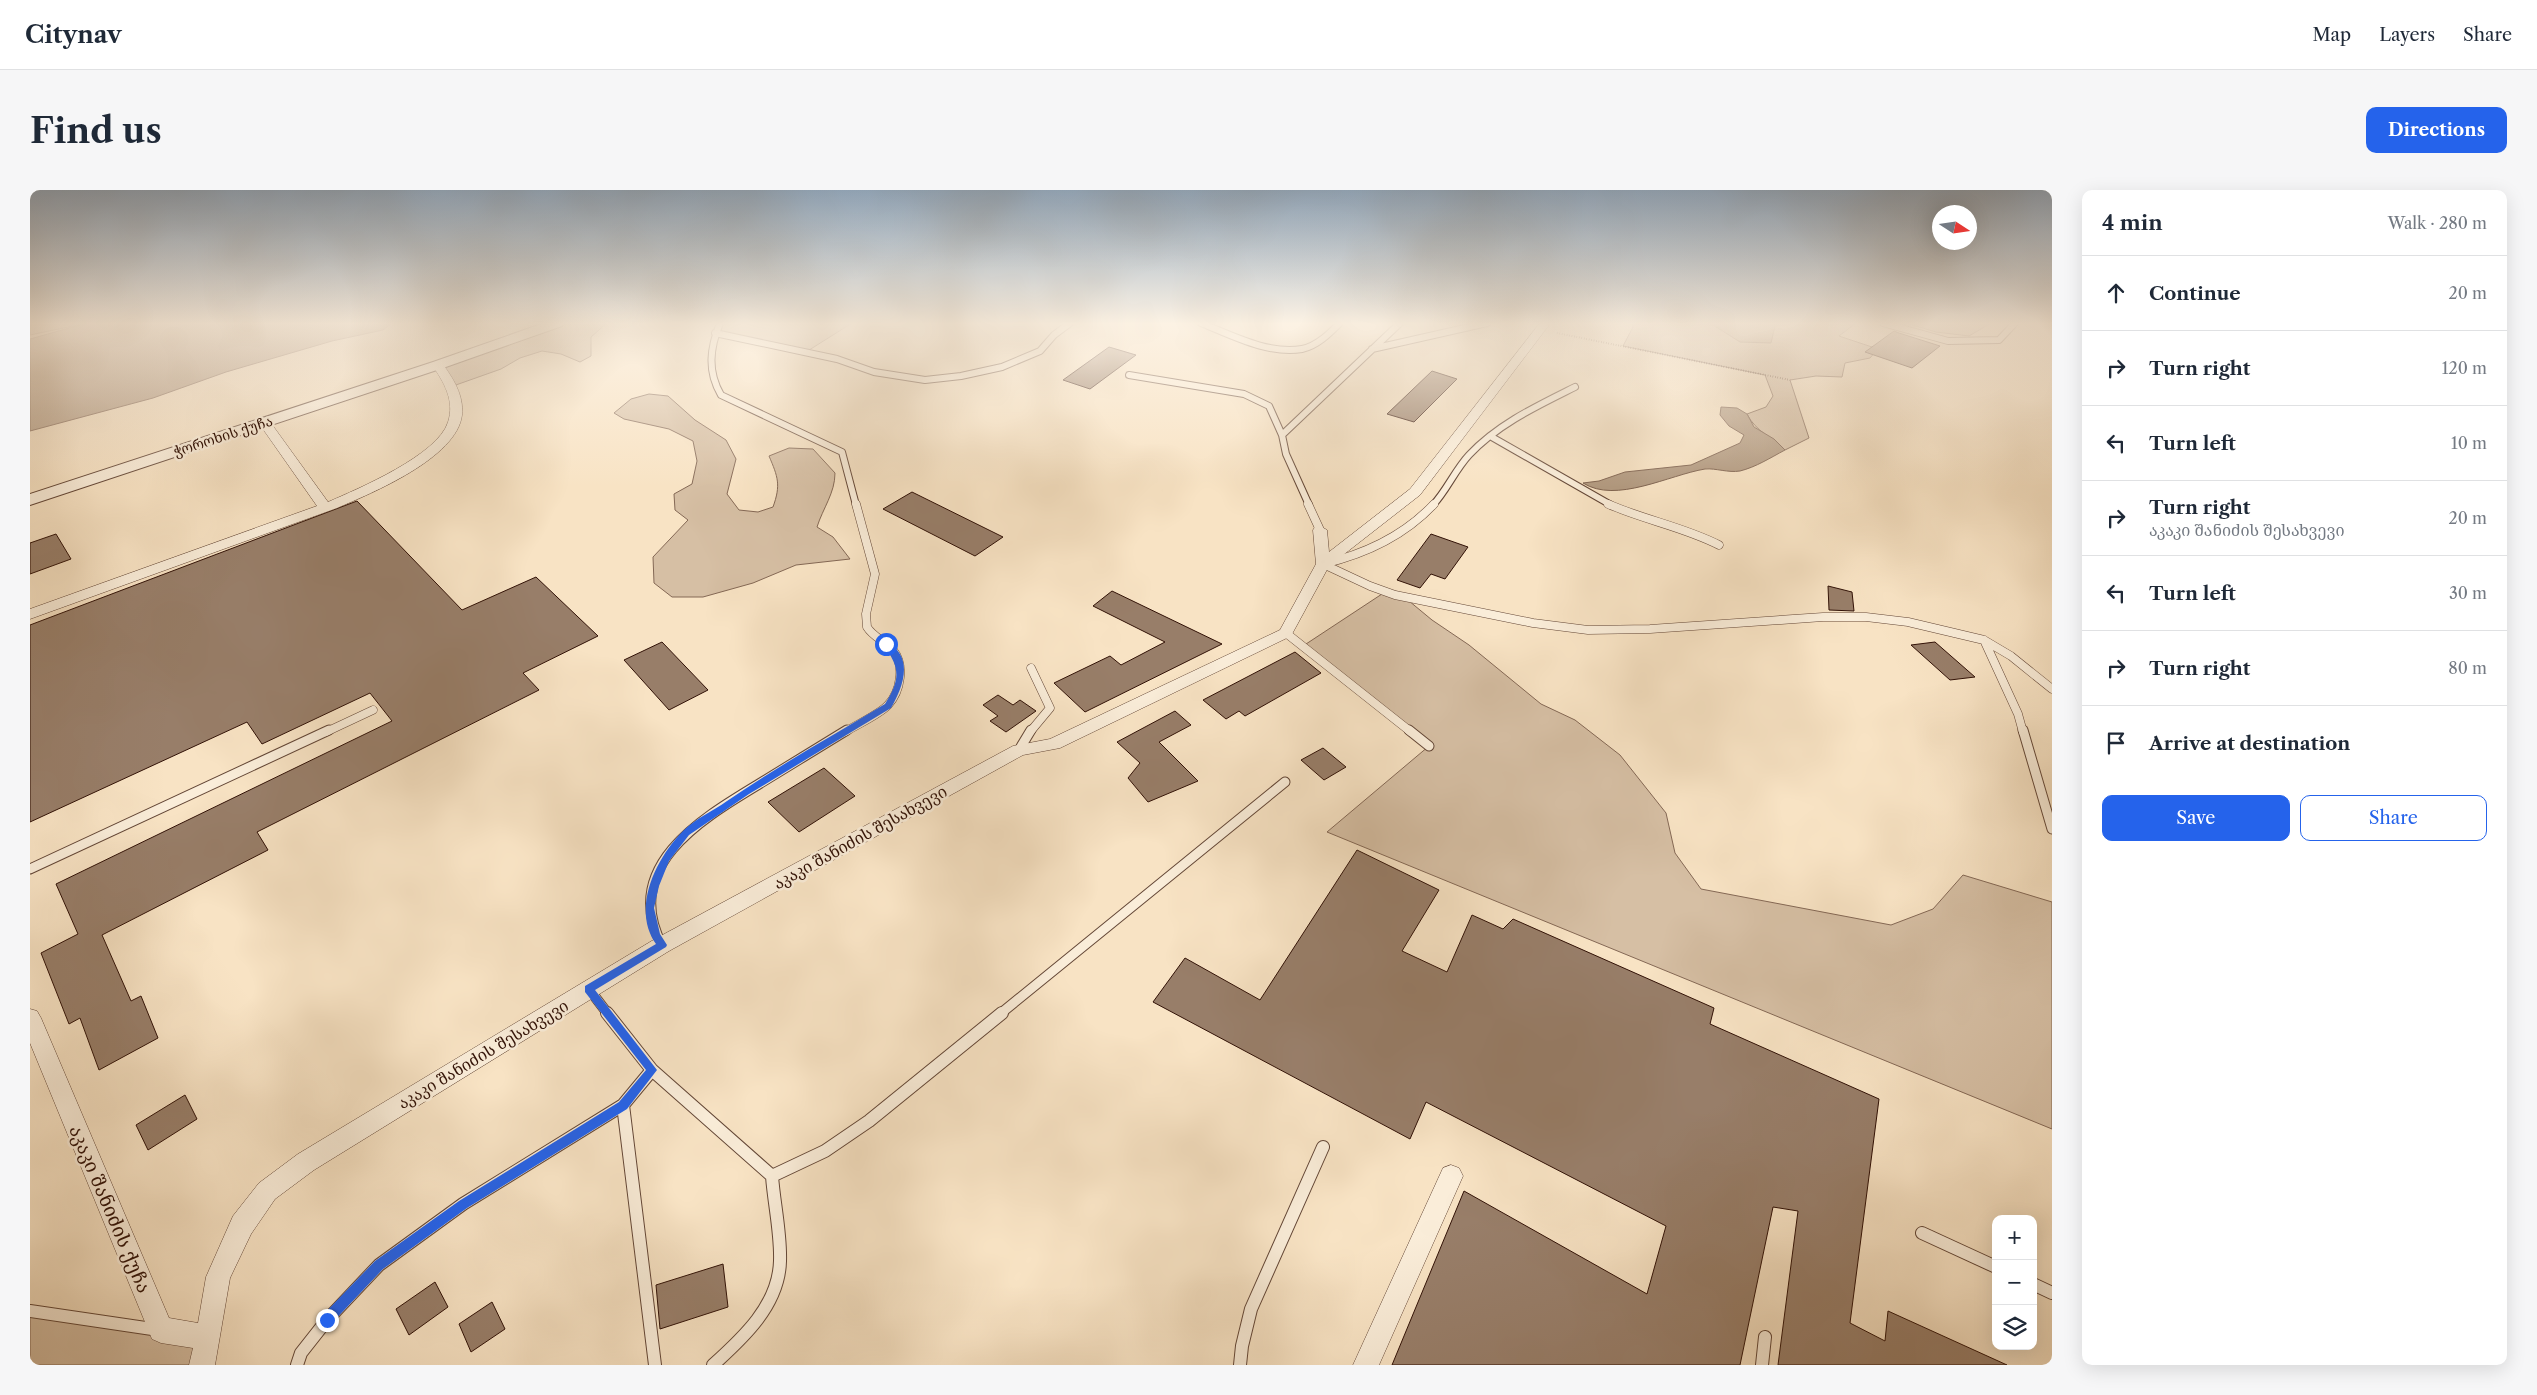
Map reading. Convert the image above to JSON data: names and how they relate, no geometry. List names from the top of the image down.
{
  "streets": {
    "street": ["ჭოროხის ქუჩა", "აკაკი შანიძის შესახვევი", "აკაკი შანიძის ქუჩა"]
  },
  "north": "right",
  "page": {
    "header": "Citynav",
    "nav": ["Map", "Layers", "Share"],
    "buttons": [
      "Directions",
      ["Save", "Share"]
    ],
    "title": "Find us",
    "heading": ["4 min", "Walk · 280 m"],
    "list": [
      ["Continue", "20 m"],
      ["Turn right", "120 m"],
      ["Turn left", "10 m"],
      ["Turn right", "აკაკი შანიძის შესახვევი", "20 m"],
      ["Turn left", "30 m"],
      ["Turn right", "80 m"],
      "Arrive at destination"
    ],
    "map_buttons": ["+", "−"]
  }
}
